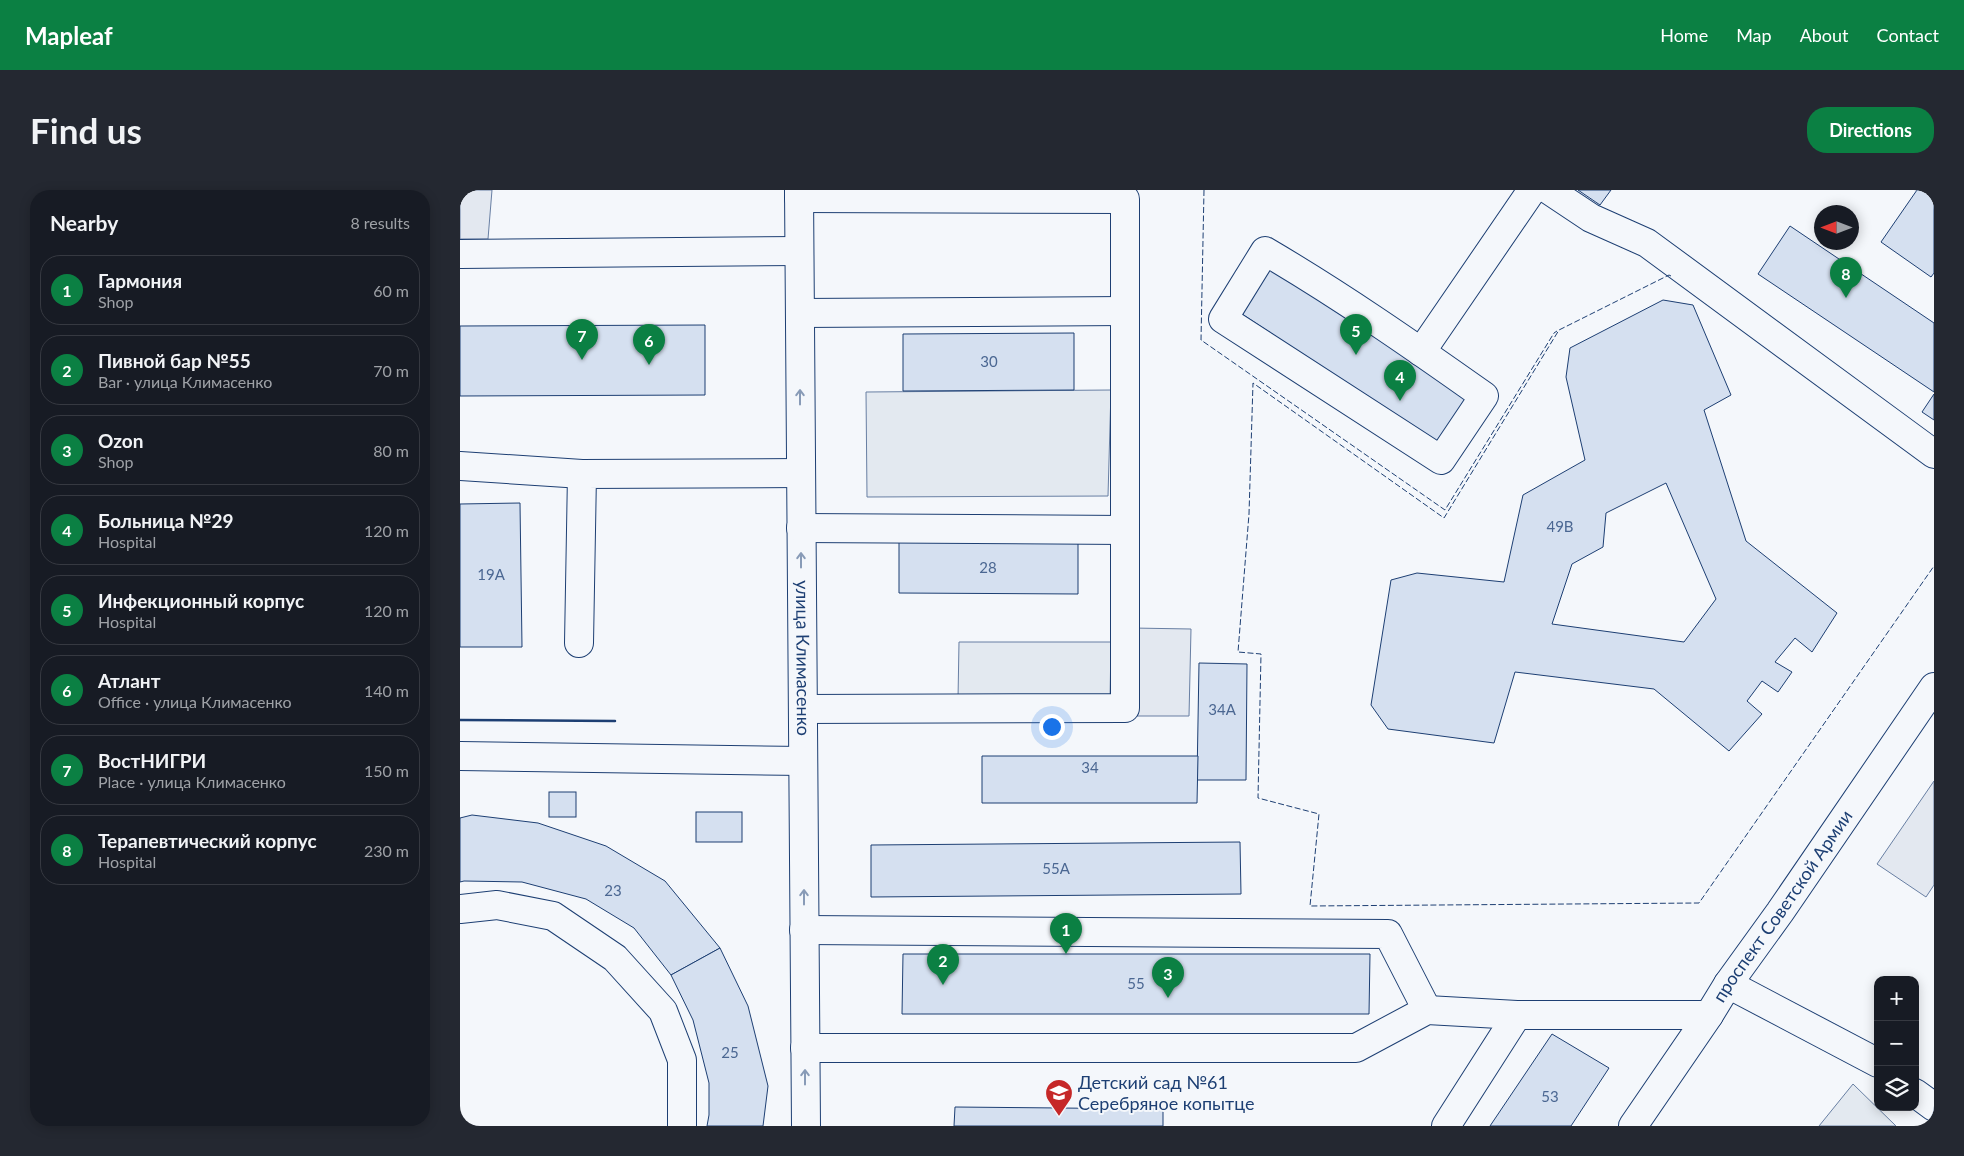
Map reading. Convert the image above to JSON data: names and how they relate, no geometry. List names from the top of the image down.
{
  "streets": {
    "street": ["улица Климасенко", "проспект Советской Армии"]
  },
  "one_way": ["улица Климасенко"],
  "places": {
    "school or university": ["Детский сад №61 Серебряное копытце"]
  },
  "house_numbers": [
    "30",
    "49В",
    "28",
    "19А",
    "34А",
    "34",
    "55А",
    "23",
    "55",
    "25",
    "53"
  ],
  "north": "left",
  "page": {
    "header": "Mapleaf",
    "nav": [
      "Home",
      "Map",
      "About",
      "Contact"
    ],
    "buttons": "Directions",
    "title": "Find us",
    "heading": ["Nearby", "8 results"],
    "list": [
      {
        "mark": "1",
        "name": "Гармония",
        "note": "Shop",
        "value": "60 m"
      },
      {
        "mark": "2",
        "name": "Пивной бар №55",
        "note": "Bar · улица Климасенко",
        "value": "70 m"
      },
      {
        "mark": "3",
        "name": "Ozon",
        "note": "Shop",
        "value": "80 m"
      },
      {
        "mark": "4",
        "name": "Больница №29",
        "note": "Hospital",
        "value": "120 m"
      },
      {
        "mark": "5",
        "name": "Инфекционный корпус",
        "note": "Hospital",
        "value": "120 m"
      },
      {
        "mark": "6",
        "name": "Атлант",
        "note": "Office · улица Климасенко",
        "value": "140 m"
      },
      {
        "mark": "7",
        "name": "ВостНИГРИ",
        "note": "Place · улица Климасенко",
        "value": "150 m"
      },
      {
        "mark": "8",
        "name": "Терапевтический корпус",
        "note": "Hospital",
        "value": "230 m"
      }
    ],
    "pins": [
      "8",
      "5",
      "7",
      "6",
      "4",
      "1",
      "2",
      "3"
    ],
    "map_buttons": ["+", "−"]
  }
}
